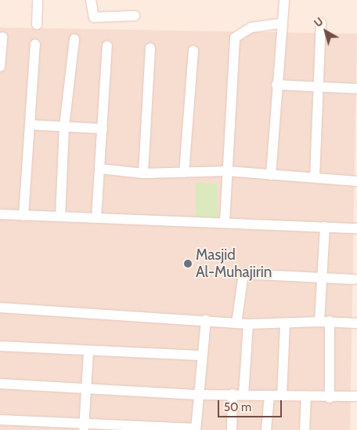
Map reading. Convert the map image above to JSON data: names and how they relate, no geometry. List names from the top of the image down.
{
  "places": ["Masjid Al-Muhajirin"],
  "scale_bar": "50 m",
  "north": "top left"
}
